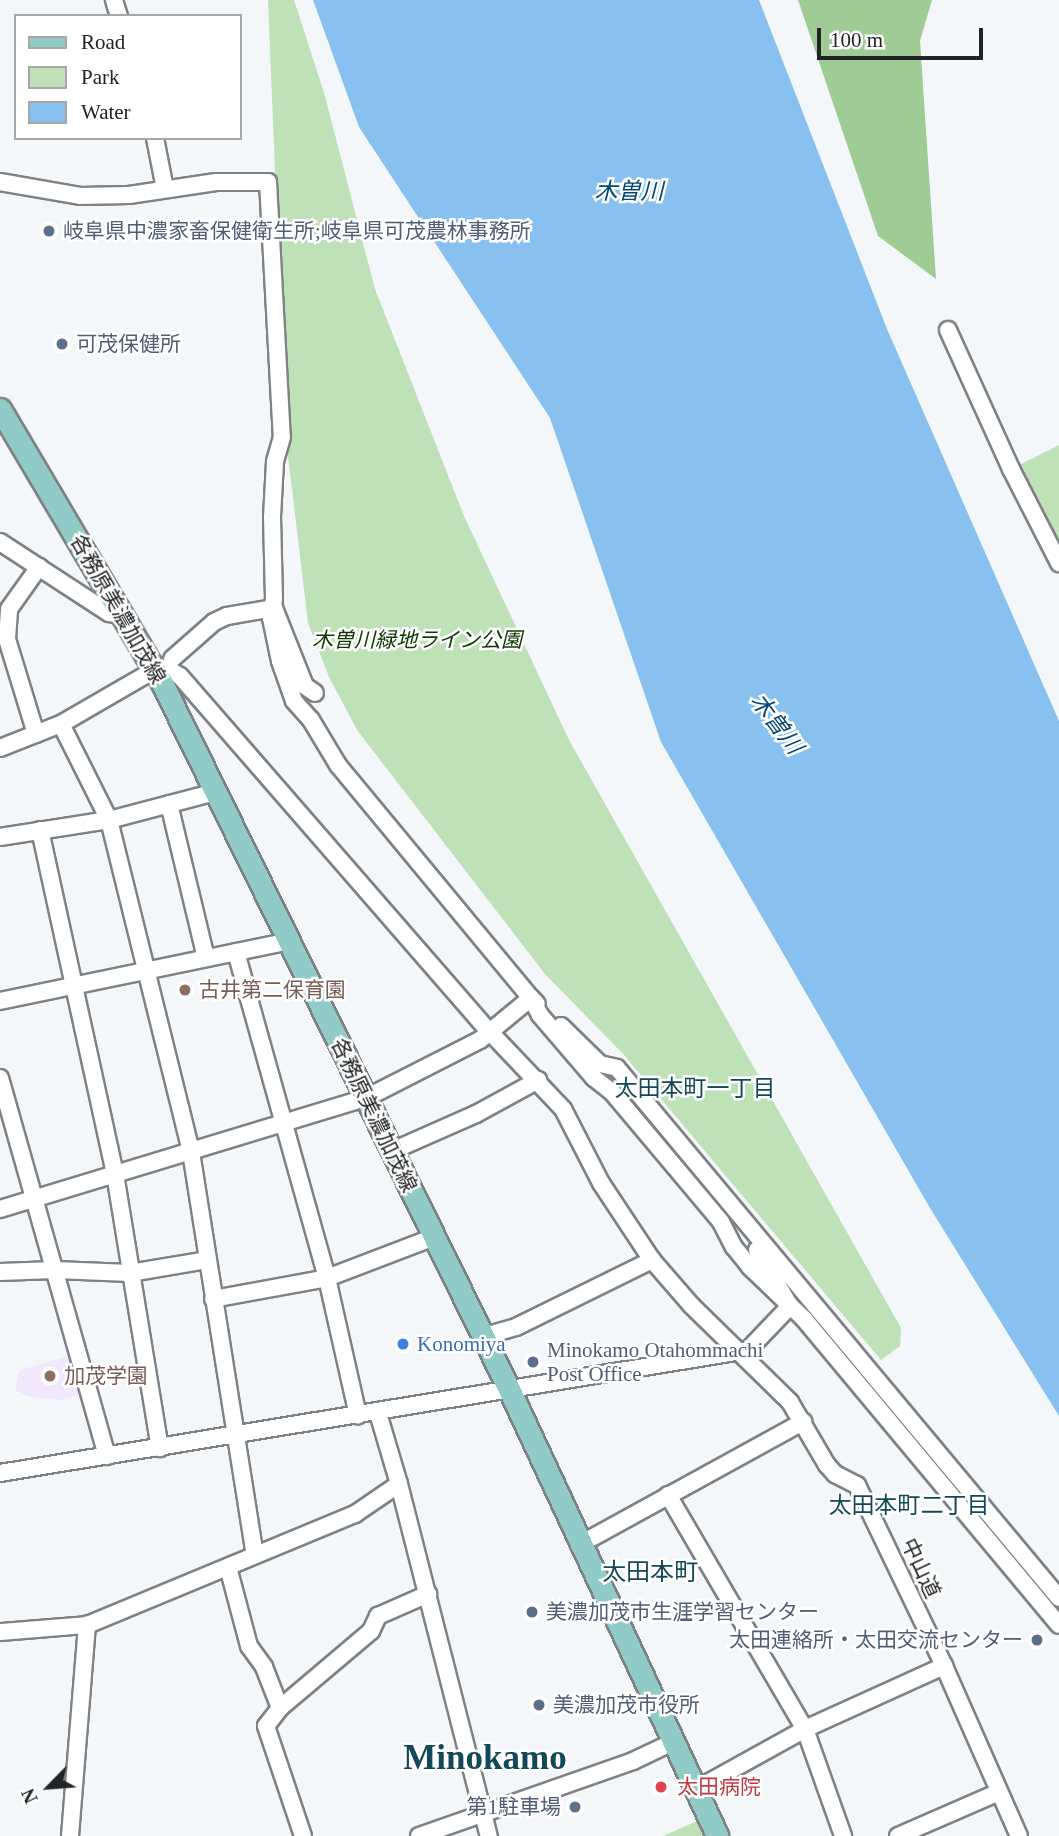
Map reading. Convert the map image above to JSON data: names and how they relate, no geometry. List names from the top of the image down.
{
  "streets": {
    "main road": ["各務原美濃加茂線"],
    "street": ["中山道"]
  },
  "crossings": [
    ["各務原美濃加茂線", "中山道"]
  ],
  "districts": [
    "太田本町一丁目",
    "太田本町二丁目",
    "太田本町",
    "Minokamo"
  ],
  "water": ["木曽川"],
  "parks": ["木曽川緑地ライン公園"],
  "places": [
    "岐阜県中濃家畜保健衛生所;岐阜県可茂農林事務所",
    "可茂保健所",
    "古井第二保育園",
    "Konomiya",
    "Minokamo Otahommachi Post Office",
    "加茂学園",
    "美濃加茂市生涯学習センター",
    "太田連絡所・太田交流センター",
    "美濃加茂市役所",
    "太田病院",
    "第1駐車場"
  ],
  "legend": ["Road", "Park", "Water"],
  "scale_bar": "100 m",
  "north": "bottom left"
}
